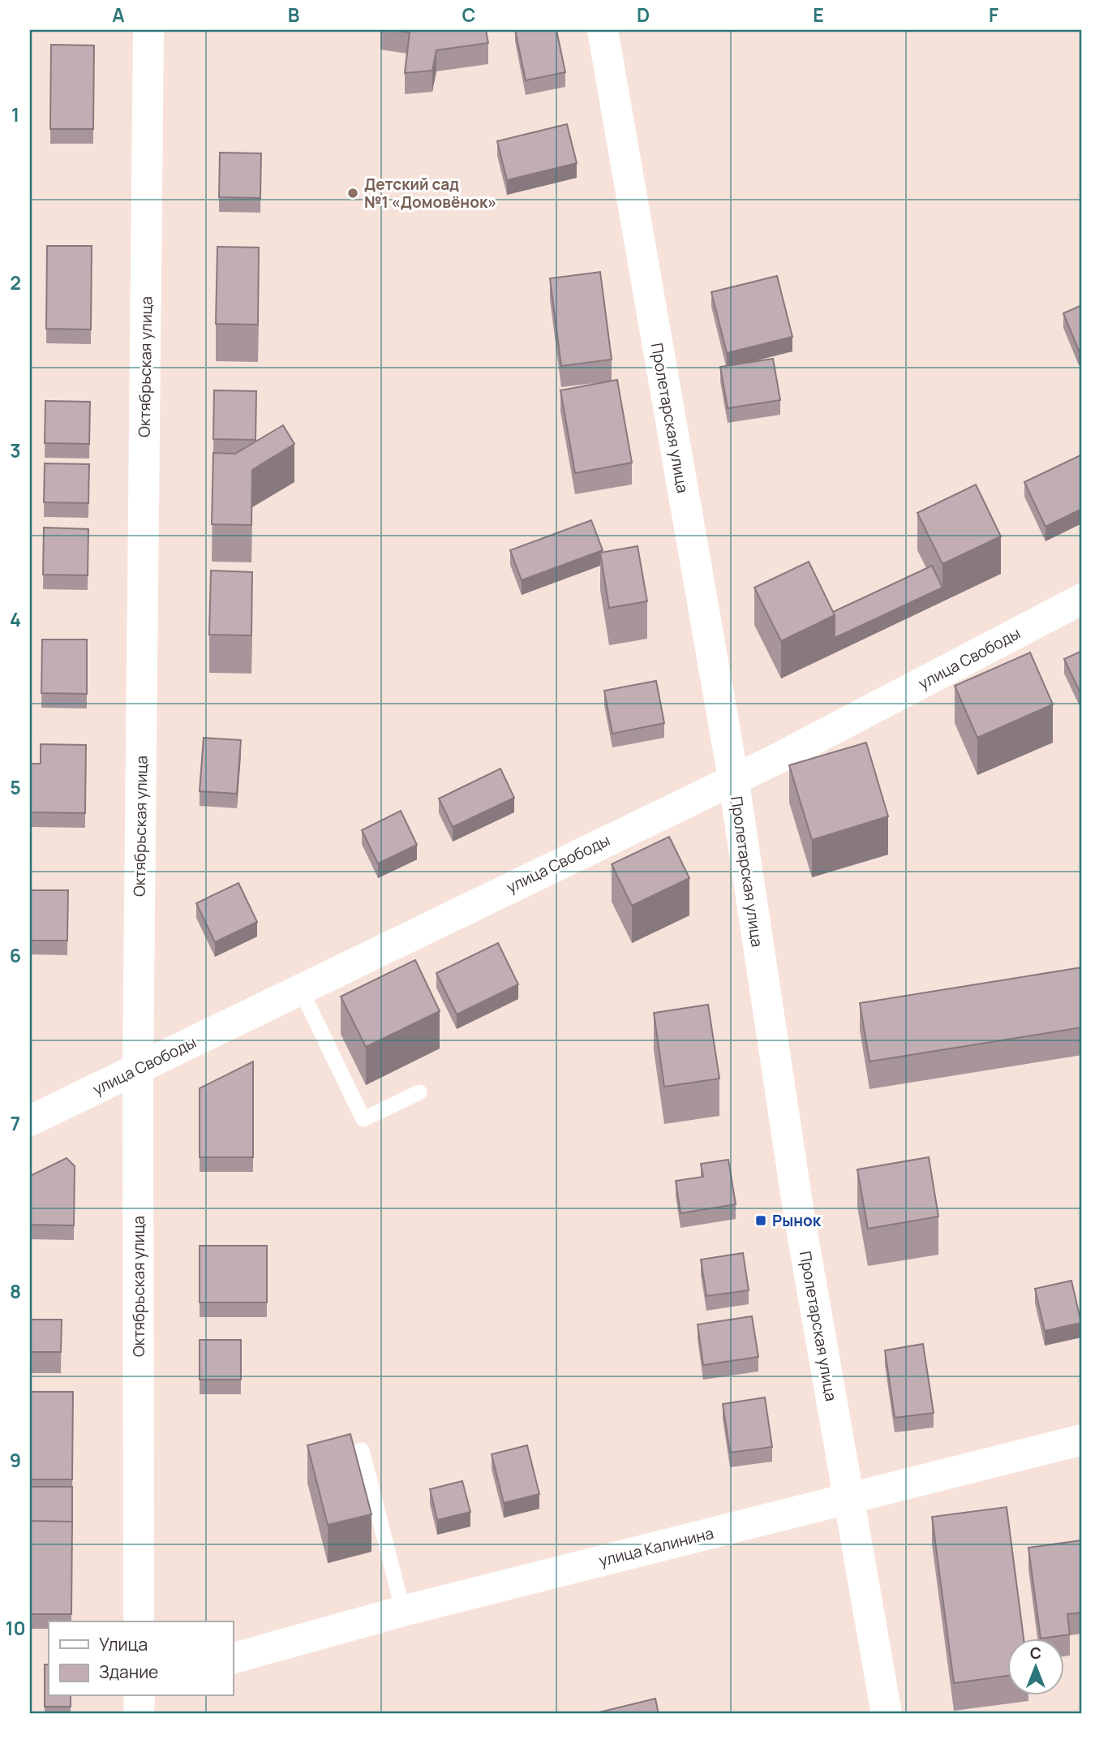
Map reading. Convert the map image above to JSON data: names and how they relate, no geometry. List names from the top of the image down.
{
  "streets": {
    "street": [
      "Октябрьская улица",
      "Пролетарская улица",
      "улица Свободы",
      "улица Калинина"
    ]
  },
  "crossings": [
    ["Октябрьская улица", "улица Свободы"],
    ["Пролетарская улица", "улица Свободы"],
    ["Пролетарская улица", "улица Калинина"]
  ],
  "places": {
    "other": ["Детский сад №1 «Домовёнок»"],
    "transit": ["Рынок"]
  },
  "legend": ["Улица", "Здание"],
  "north": "top",
  "grid": {
    "columns": [
      "A",
      "B",
      "C",
      "D",
      "E",
      "F"
    ],
    "rows": [
      "1",
      "2",
      "3",
      "4",
      "5",
      "6",
      "7",
      "8",
      "9",
      "10"
    ]
  }
}
